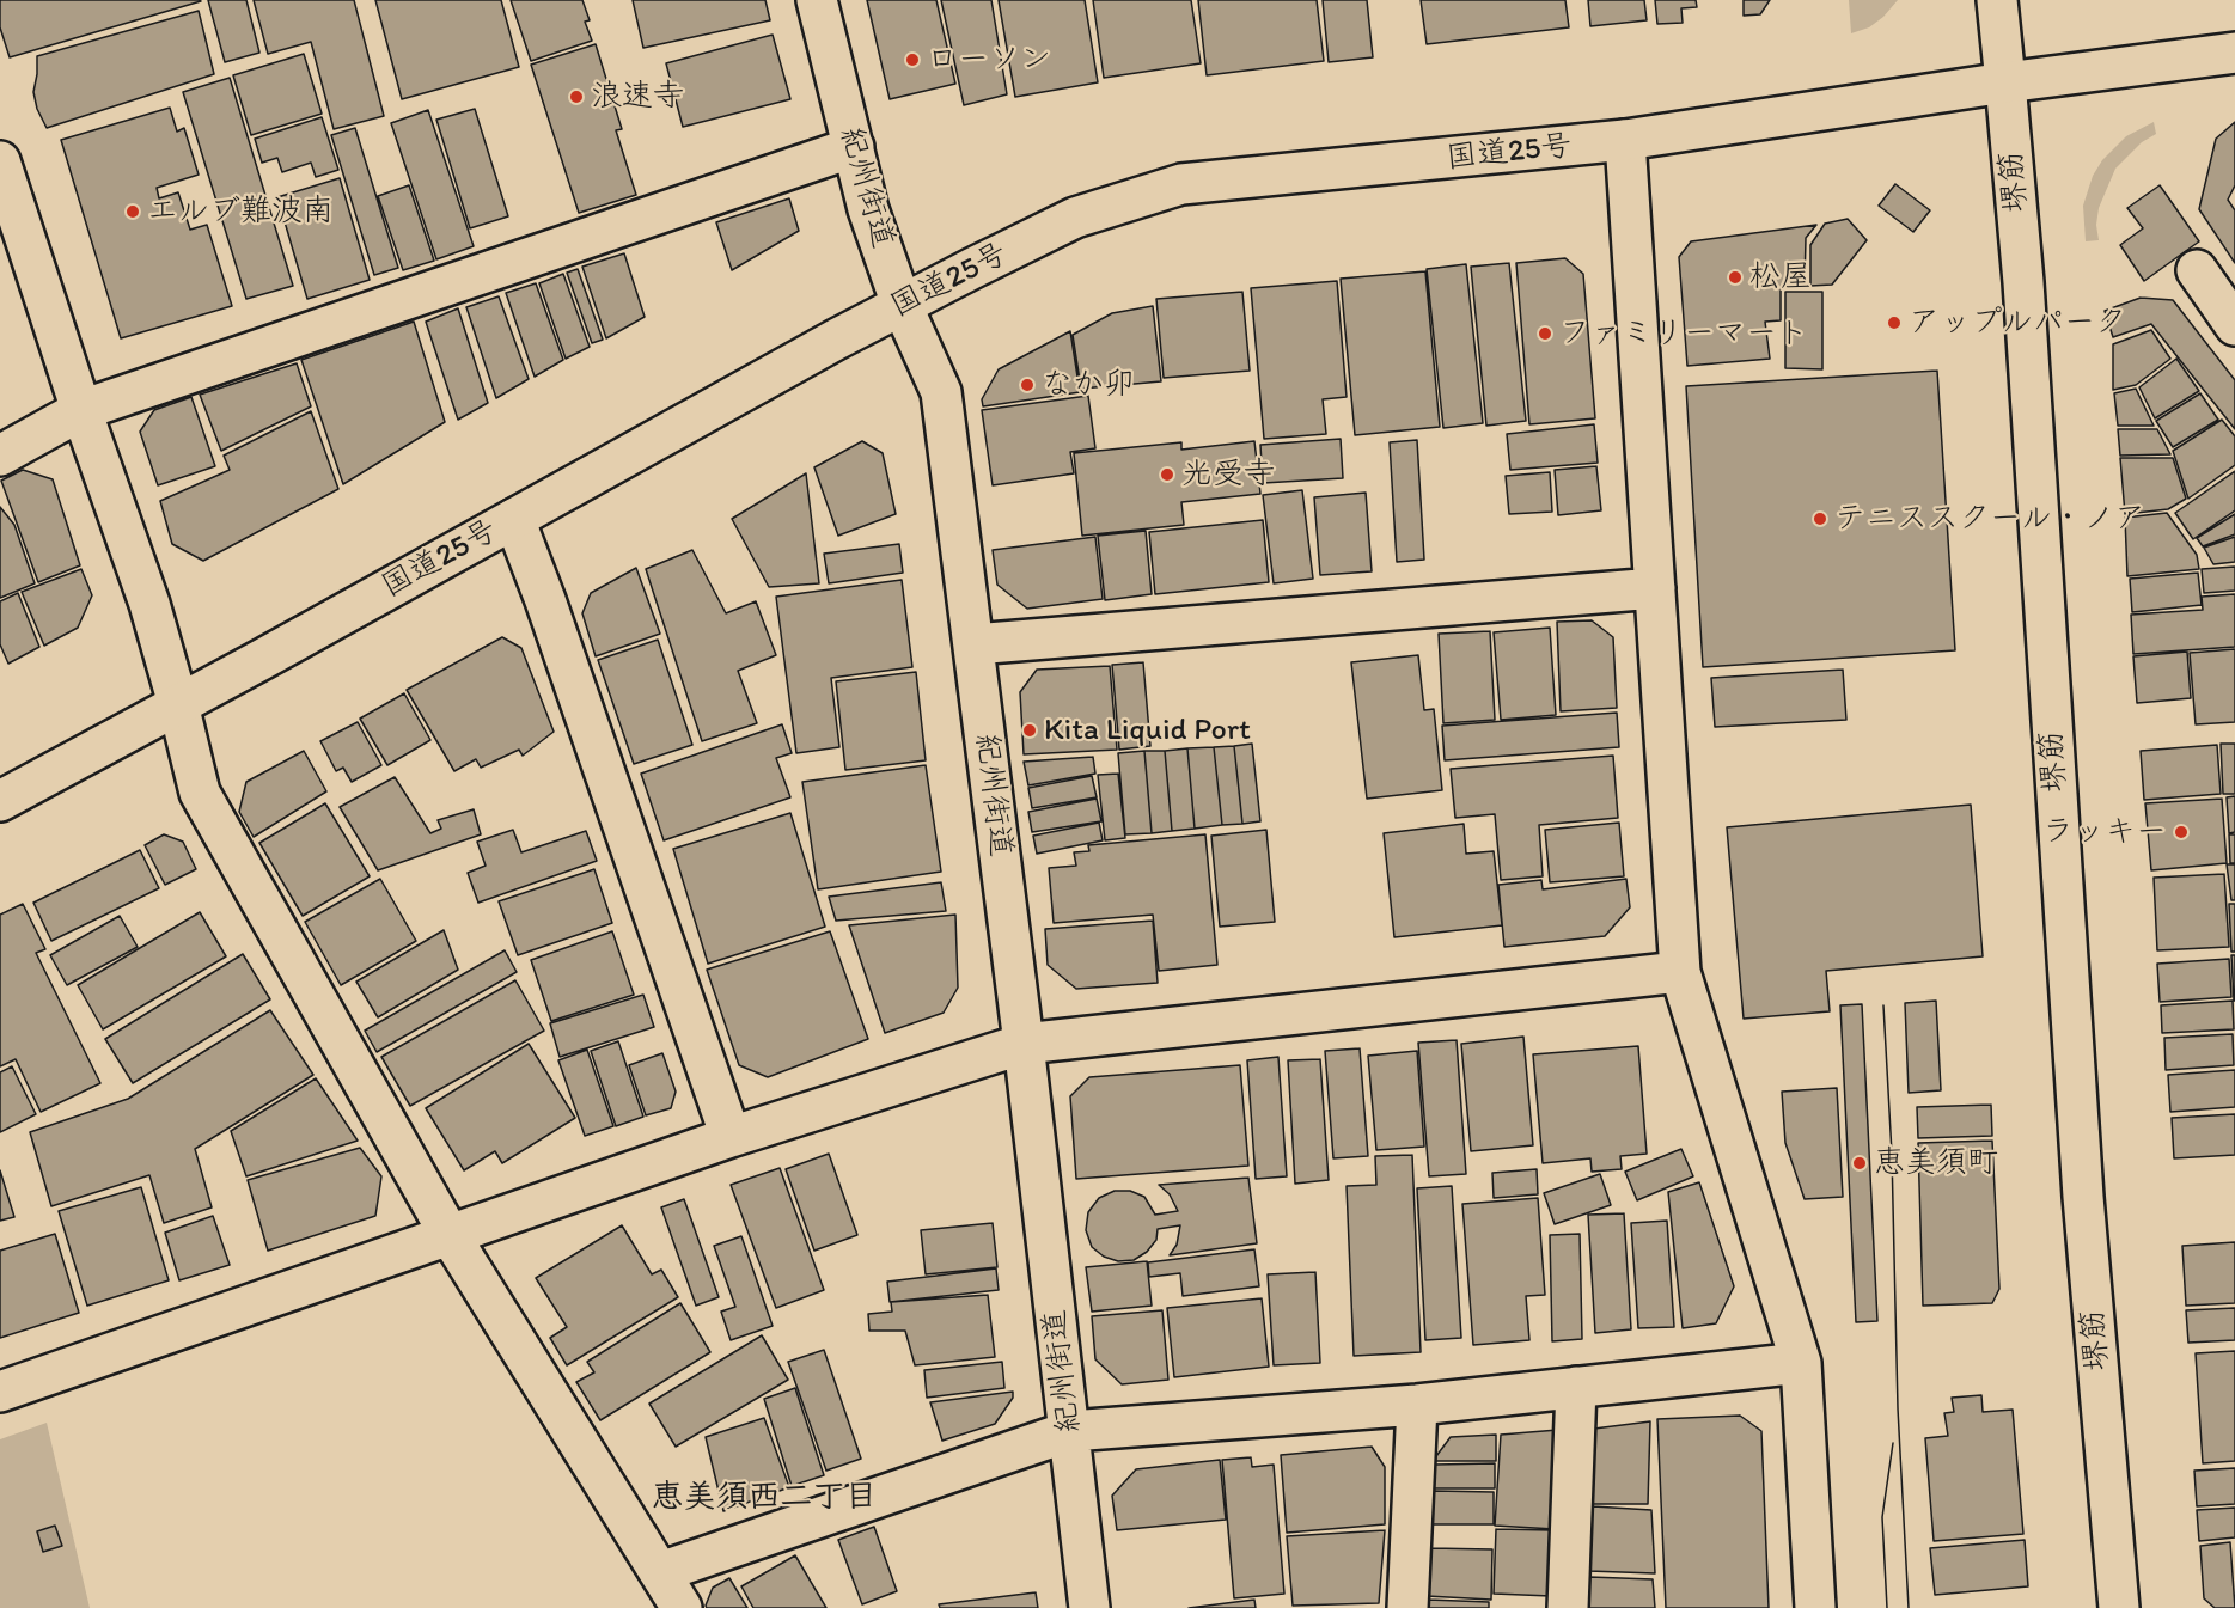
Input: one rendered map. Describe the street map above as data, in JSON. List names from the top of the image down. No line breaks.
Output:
{"streets":{"main road":["国道25号","堺筋","紀州街道"]},"crossings":[["国道25号","堺筋"],["国道25号","紀州街道"]],"districts":["恵美須西二丁目"],"places":["ローソン","浪速寺","エルブ難波南","松屋","アップルパーク","ファミリーマート","なか卯","光受寺","テニススクール・ノア","Kita Liquid Port","ラッキー","恵美須町"]}
